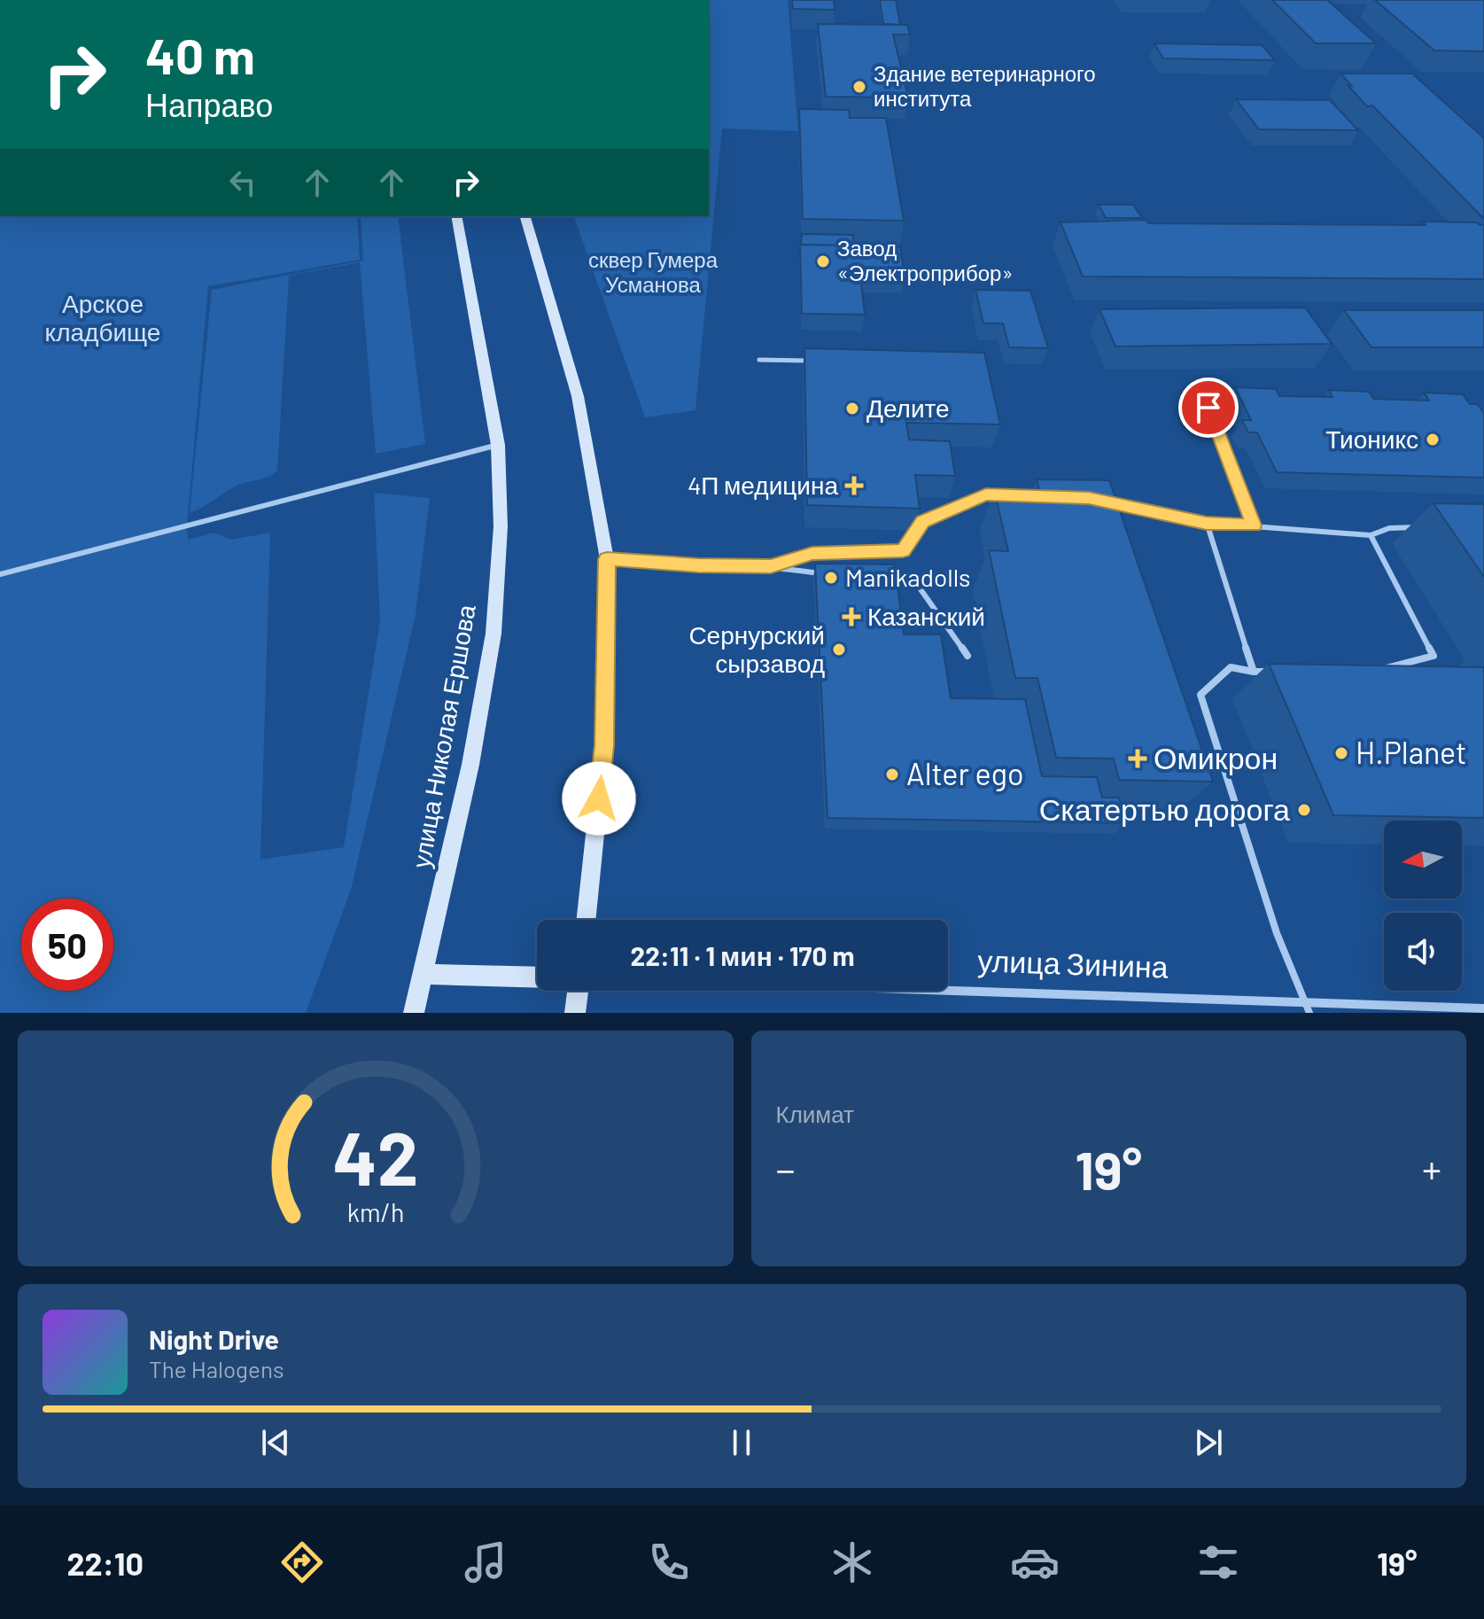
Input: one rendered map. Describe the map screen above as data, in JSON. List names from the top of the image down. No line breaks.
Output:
{"streets":{"main road":["улица Николая Ершова"],"street":["улица Зинина"]},"parks":["сквер Гумера Усманова","Арское кладбище"],"places":{"other":["Здание ветеринарного института","Завод «Электроприбор»","Делите","Тионикс","Manikadolls","Сернурский сырзавод","H.Planet","Alter ego","Скатертью дорога"],"health":["4П медицина","Казанский","Омикрон"]},"north":"left","page":{"turn":["40 m","Направо"],"limit":"50","trip":"22:11 · 1 мин · 170 m","tile":"Климат","heat":["−","19°","+"],"song":["Night Drive","The Halogens"],"tabs":["22:10","19°"],"gauge":["42","km/h"]}}
